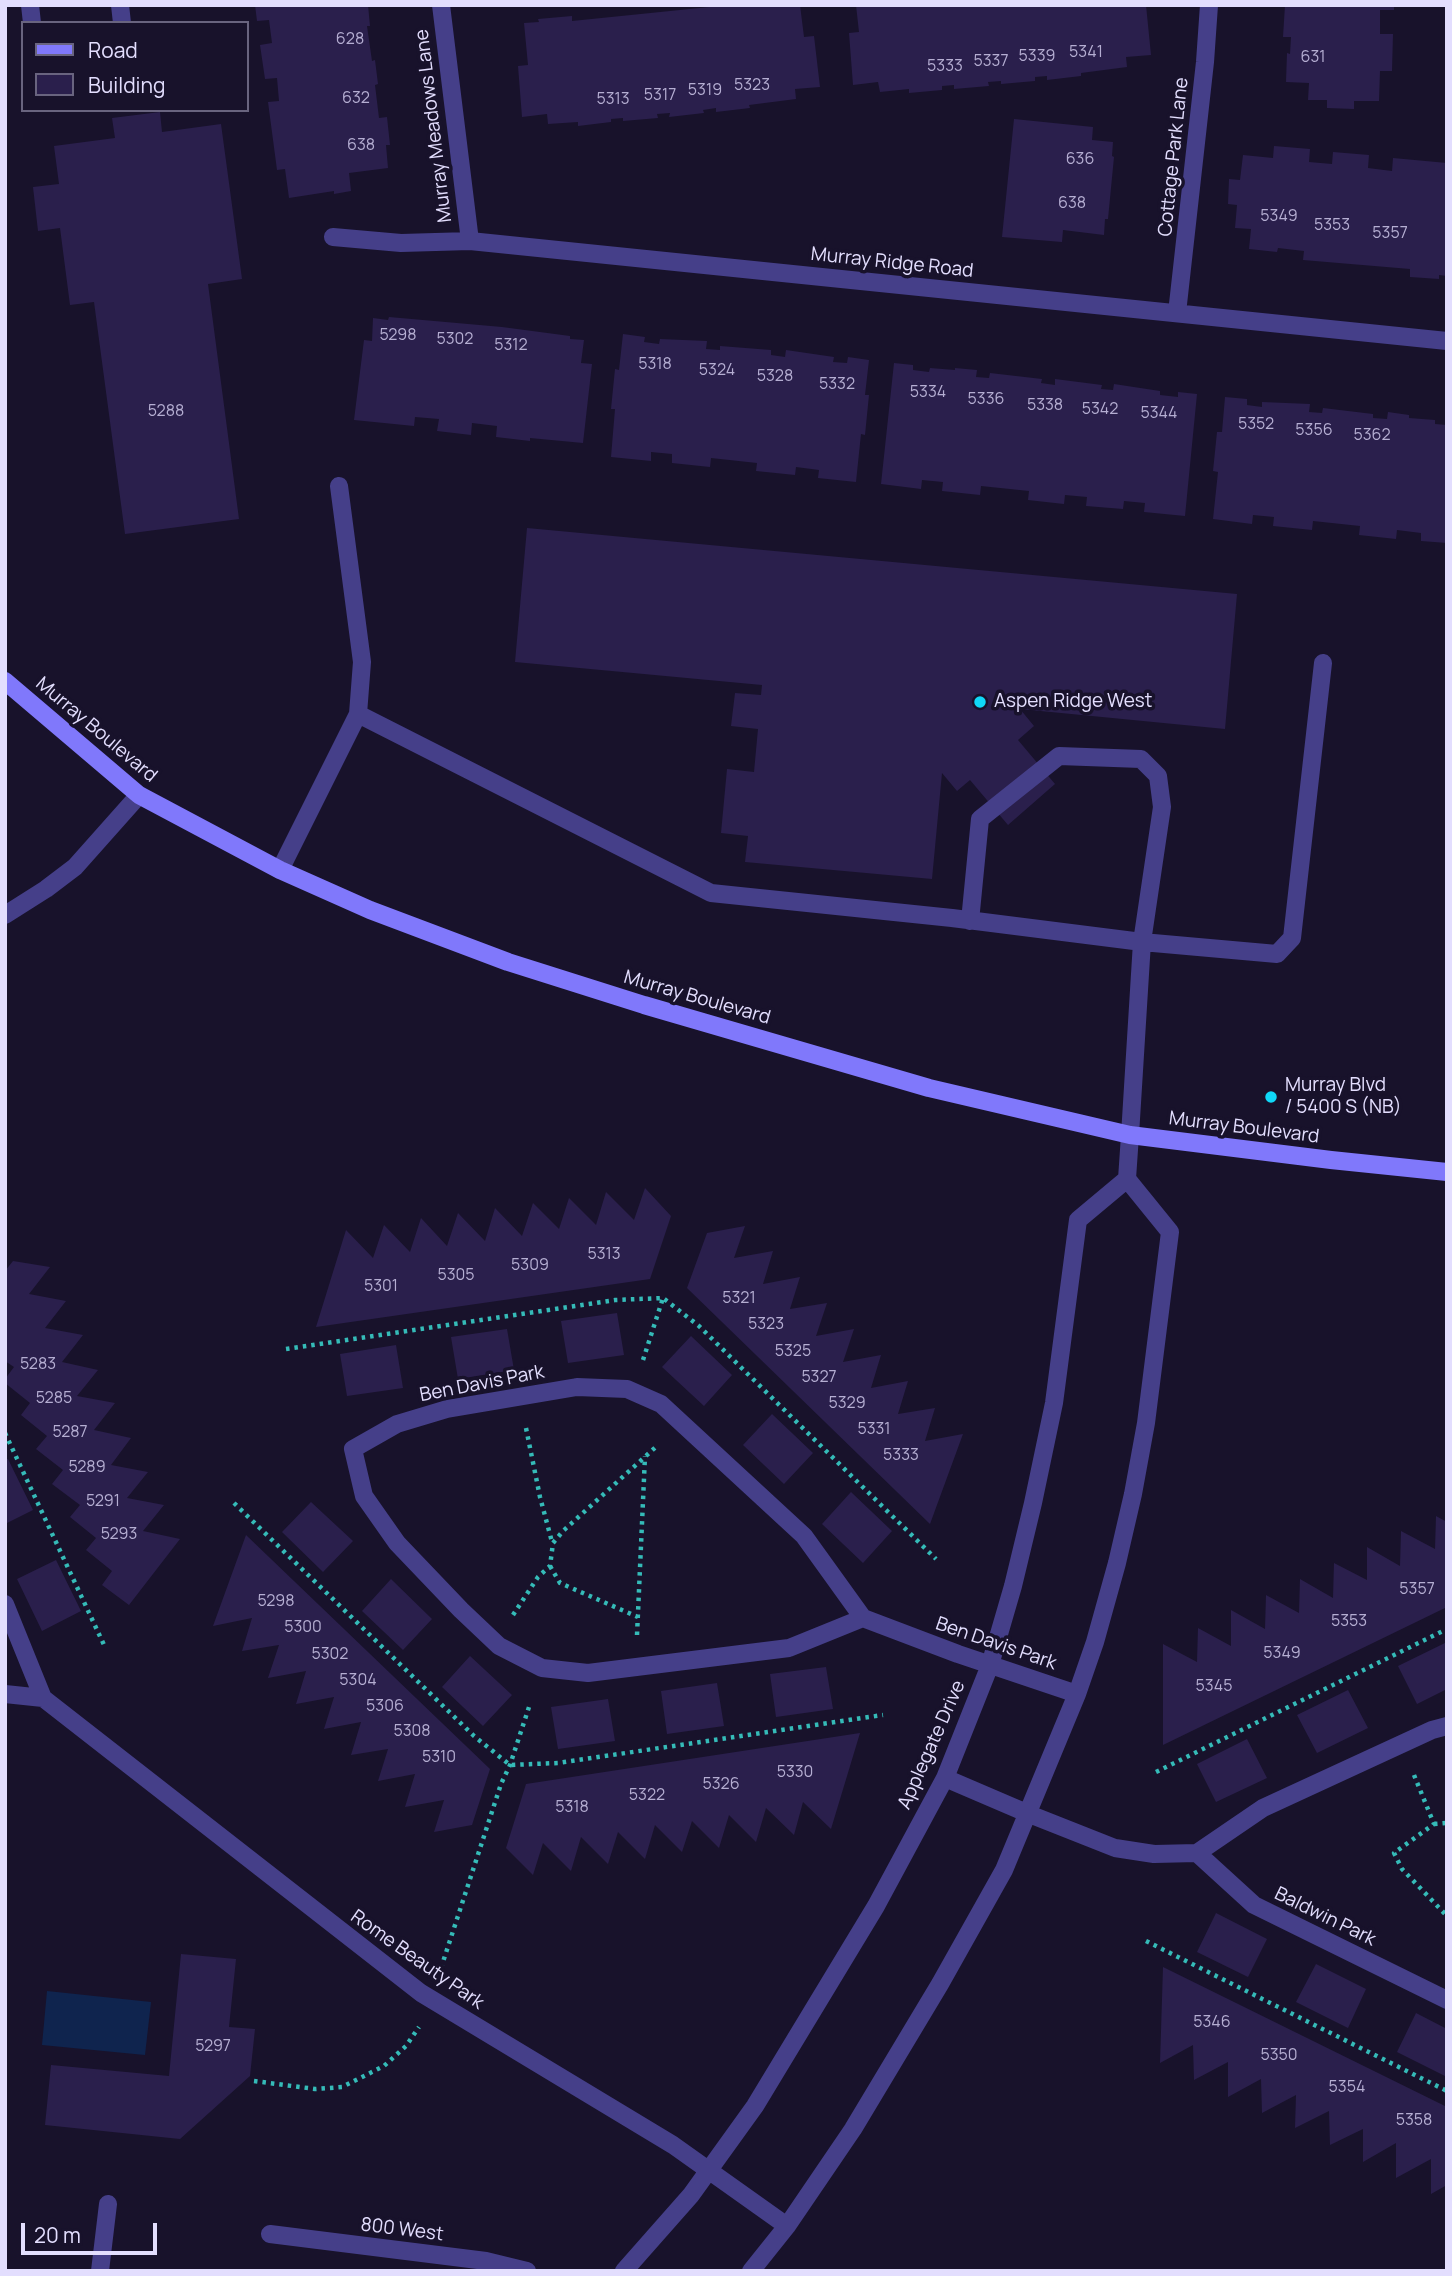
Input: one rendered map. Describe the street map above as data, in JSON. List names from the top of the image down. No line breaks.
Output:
{"streets":{"main road":["Murray Boulevard"],"street":["Murray Meadows Lane","Cottage Park Lane","Murray Ridge Road","Ben Davis Park","Applegate Drive","Baldwin Park","Rome Beauty Park","800 West"]},"crossings":[["Murray Meadows Lane","Murray Ridge Road"],["Cottage Park Lane","Murray Ridge Road"],["Ben Davis Park","Applegate Drive"],["Applegate Drive","Rome Beauty Park"]],"places":["Aspen Ridge West","Murray Blvd / 5400 S (NB)"],"house_numbers":["628","5341","5339","631","5337","5333","5323","5319","5317","632","5313","638","636","638","5349","5353","5357","5298","5302","5312","5318","5324","5328","5332","5334","5336","5338","5342","5288","5344","5352","5356","5362","5313","5309","5305","5301","5321","5323","5325","5283","5327","5285","5329","5331","5287","5333","5289","5291","5293","5357","5298","5353","5300","5349","5302","5304","5345","5306","5308","5310","5330","5326","5322","5318","5346","5297","5350","5354","5358"],"legend":["Road","Building"],"scale_bar":"20 m"}
